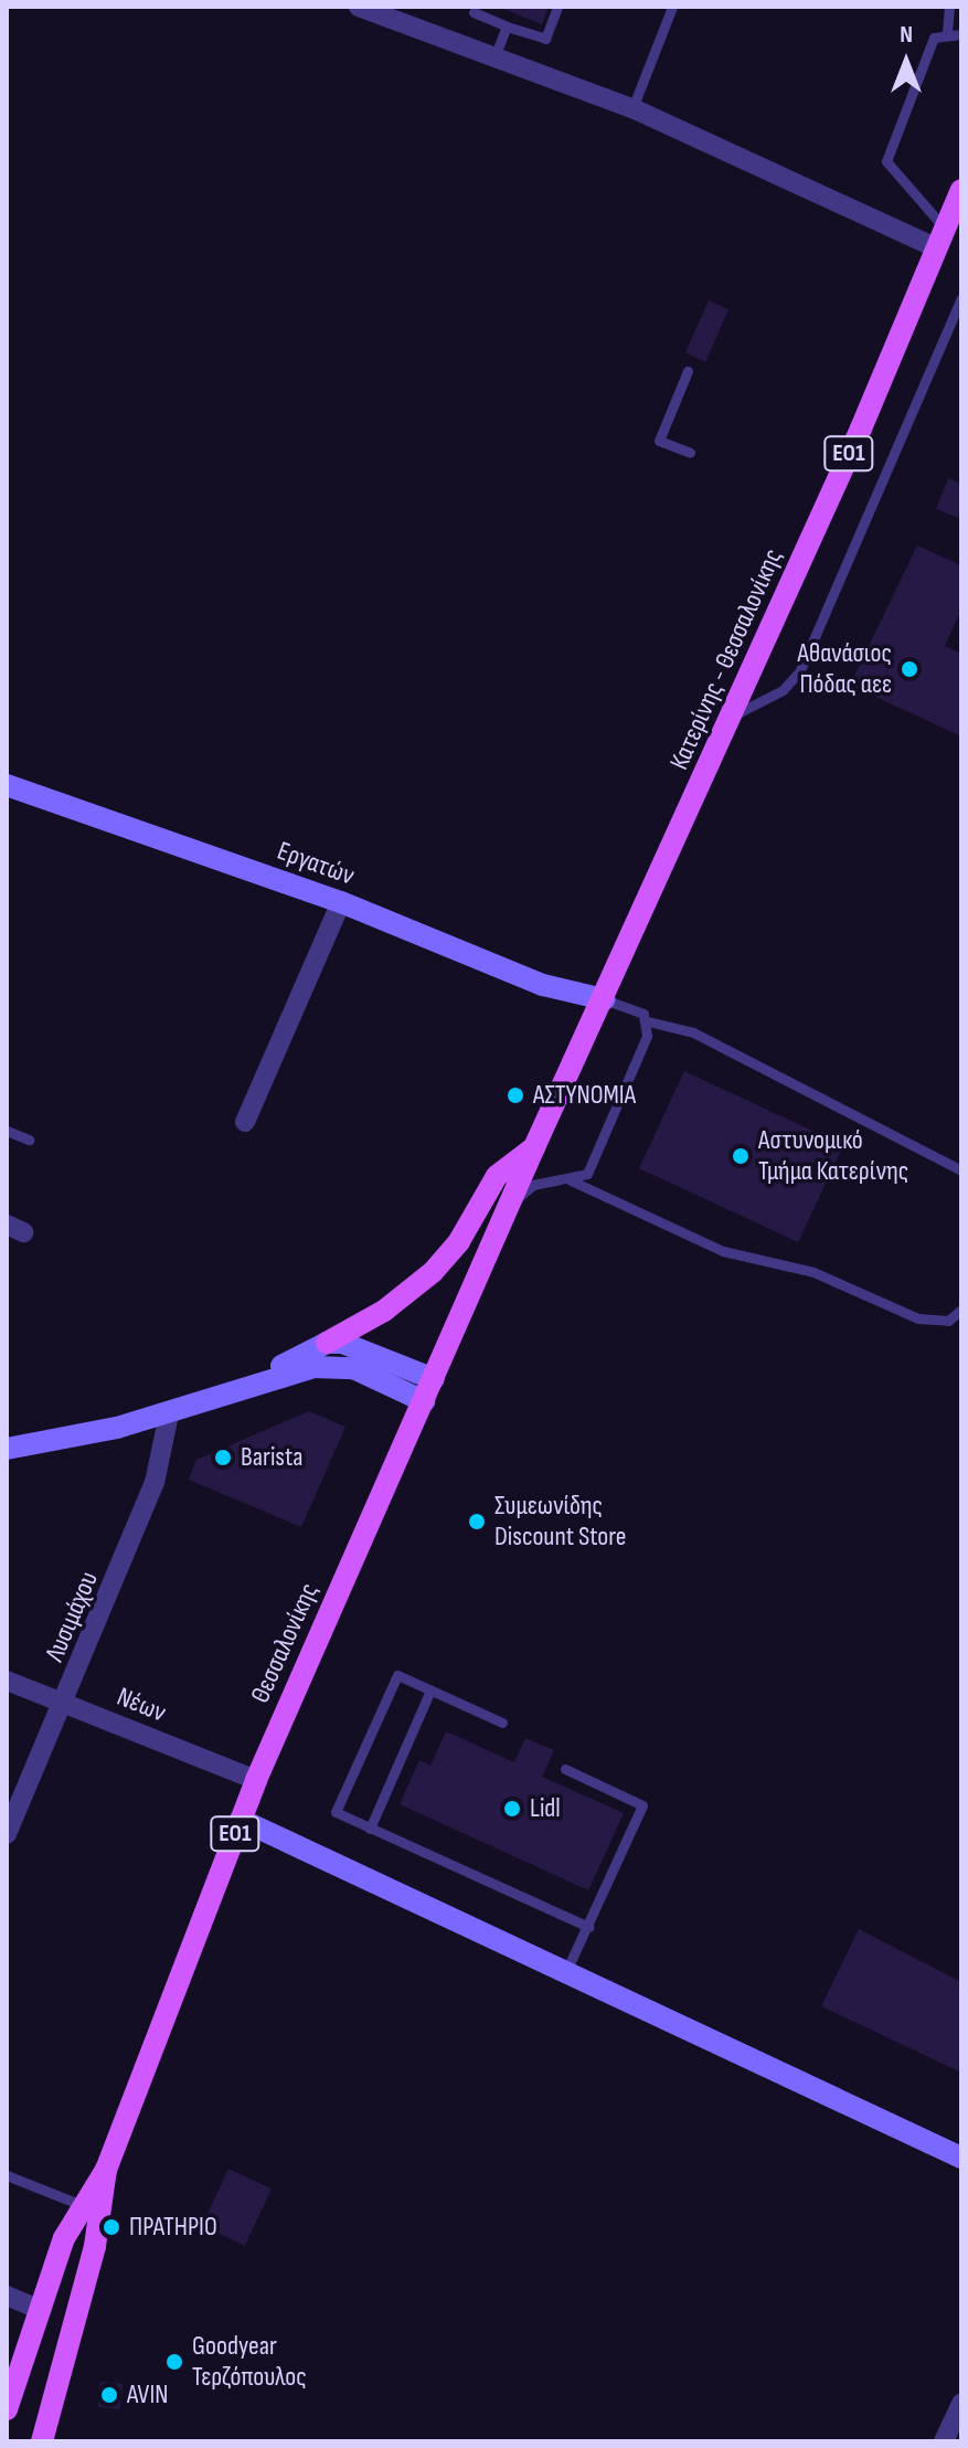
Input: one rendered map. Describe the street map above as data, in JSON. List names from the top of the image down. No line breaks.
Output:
{"streets":{"main road":["ΕΟ1","Κατερίνης - Θεσσαλονίκης","Θεσσαλονίκης"],"street":["Εργατών","Λυσιμάχου","Νέων"]},"crossings":[["Κατερίνης - Θεσσαλονίκης","Εργατών"],["Κατερίνης - Θεσσαλονίκης","Θεσσαλονίκης"],["Λυσιμάχου","Νέων"],["Θεσσαλονίκης","Νέων"]],"places":["Αθανάσιος Πόδας αεε","ΑΣΤΥΝΟΜΙΑ","Αστυνομικό Τμήμα Κατερίνης","Barista","Συμεωνίδης Discount Store","Lidl","ΠΡΑΤΗΡΙΟ","Goodyear Τερζόπουλος","AVIN"],"north":"top"}
